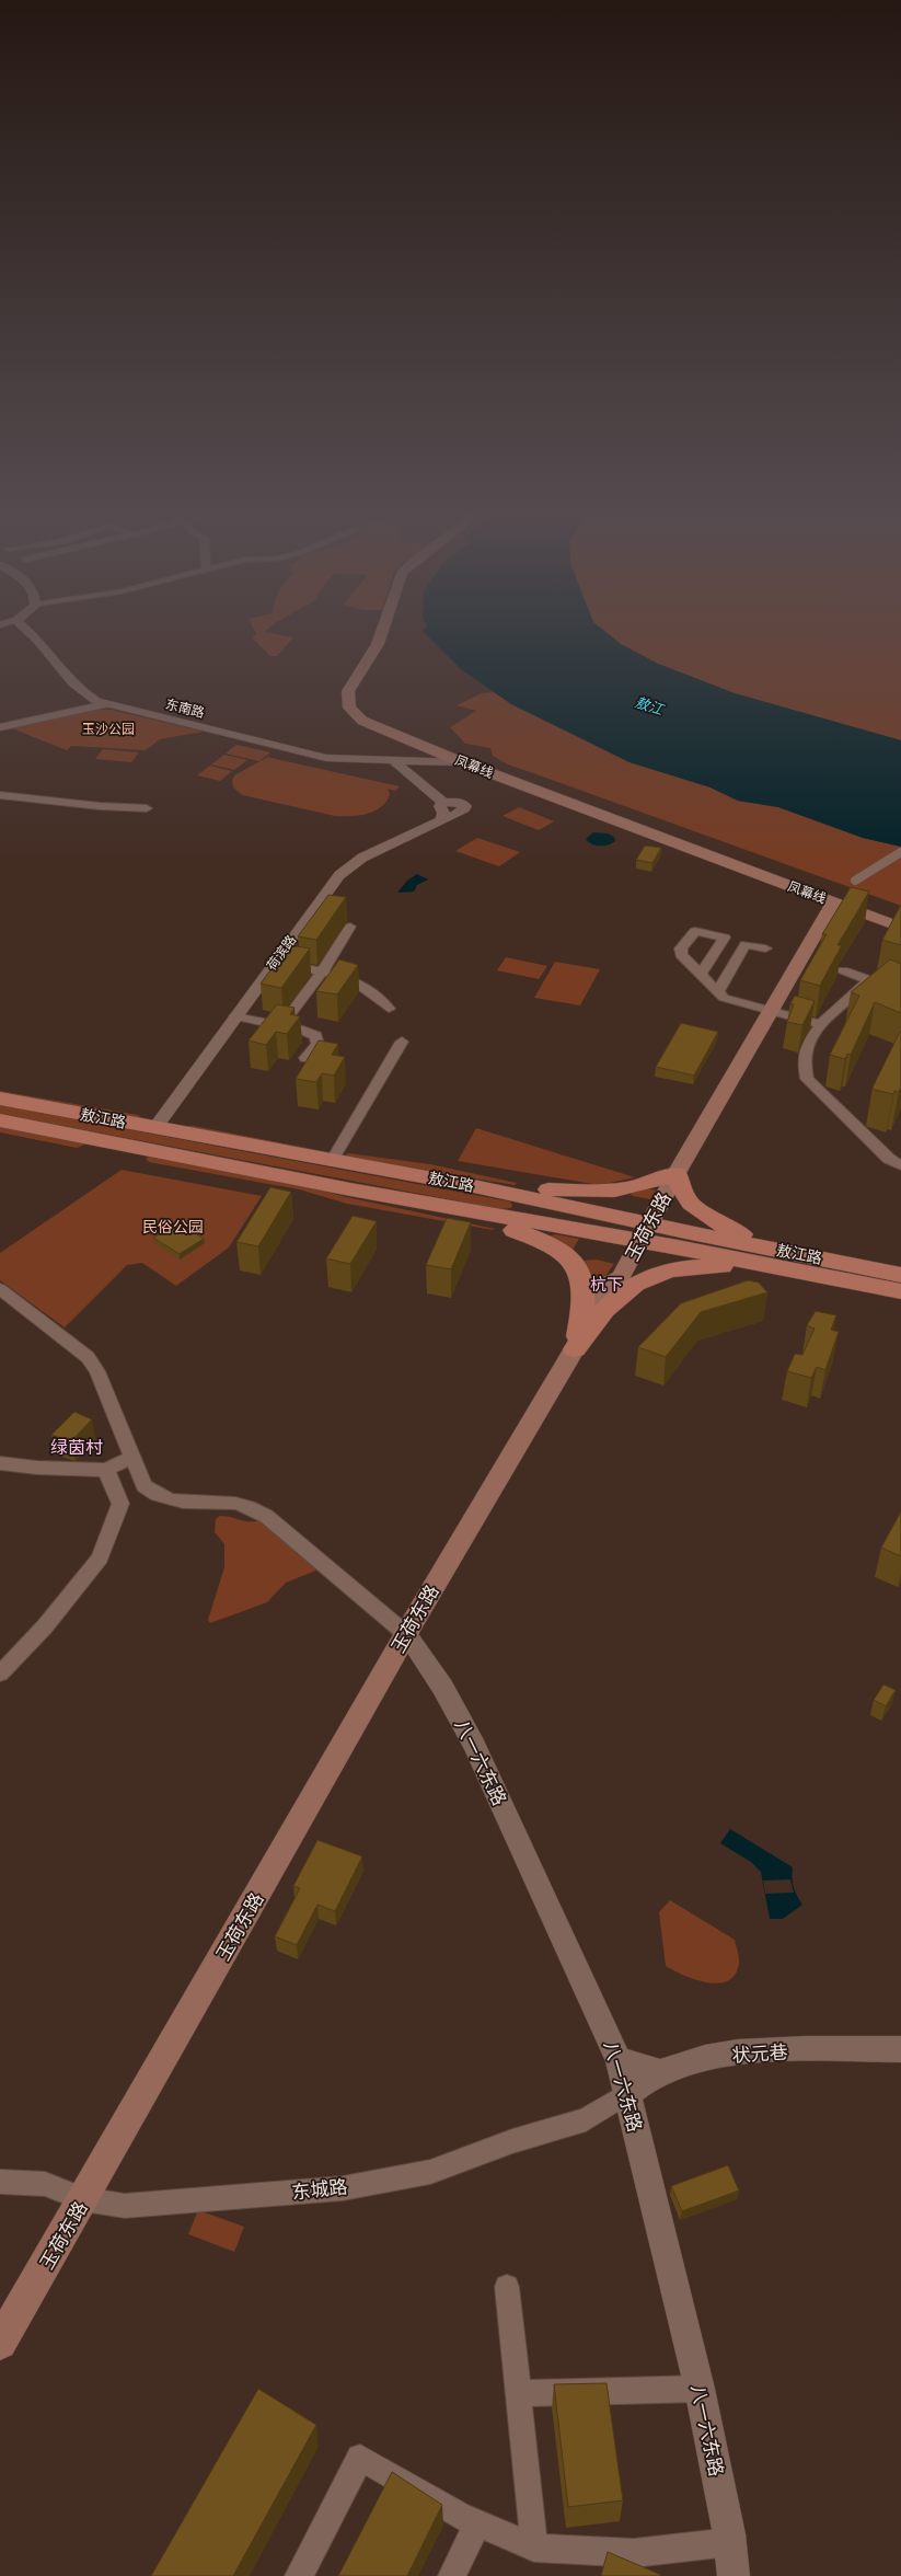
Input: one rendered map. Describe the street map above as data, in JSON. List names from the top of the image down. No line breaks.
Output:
{"streets":{"main road":["凤幕线","敖江路","玉荷东路"],"street":["东南路","荷滨路","八一六东路","状元巷","东城路"]},"crossings":[["东南路","凤幕线"],["凤幕线","玉荷东路"],["荷滨路","敖江路"],["敖江路","玉荷东路"],["玉荷东路","八一六东路"],["玉荷东路","东城路"],["八一六东路","状元巷"],["八一六东路","东城路"],["状元巷","东城路"]],"districts":["杭下","绿茵村"],"water":["敖江"],"parks":["玉沙公园","民俗公园"]}
